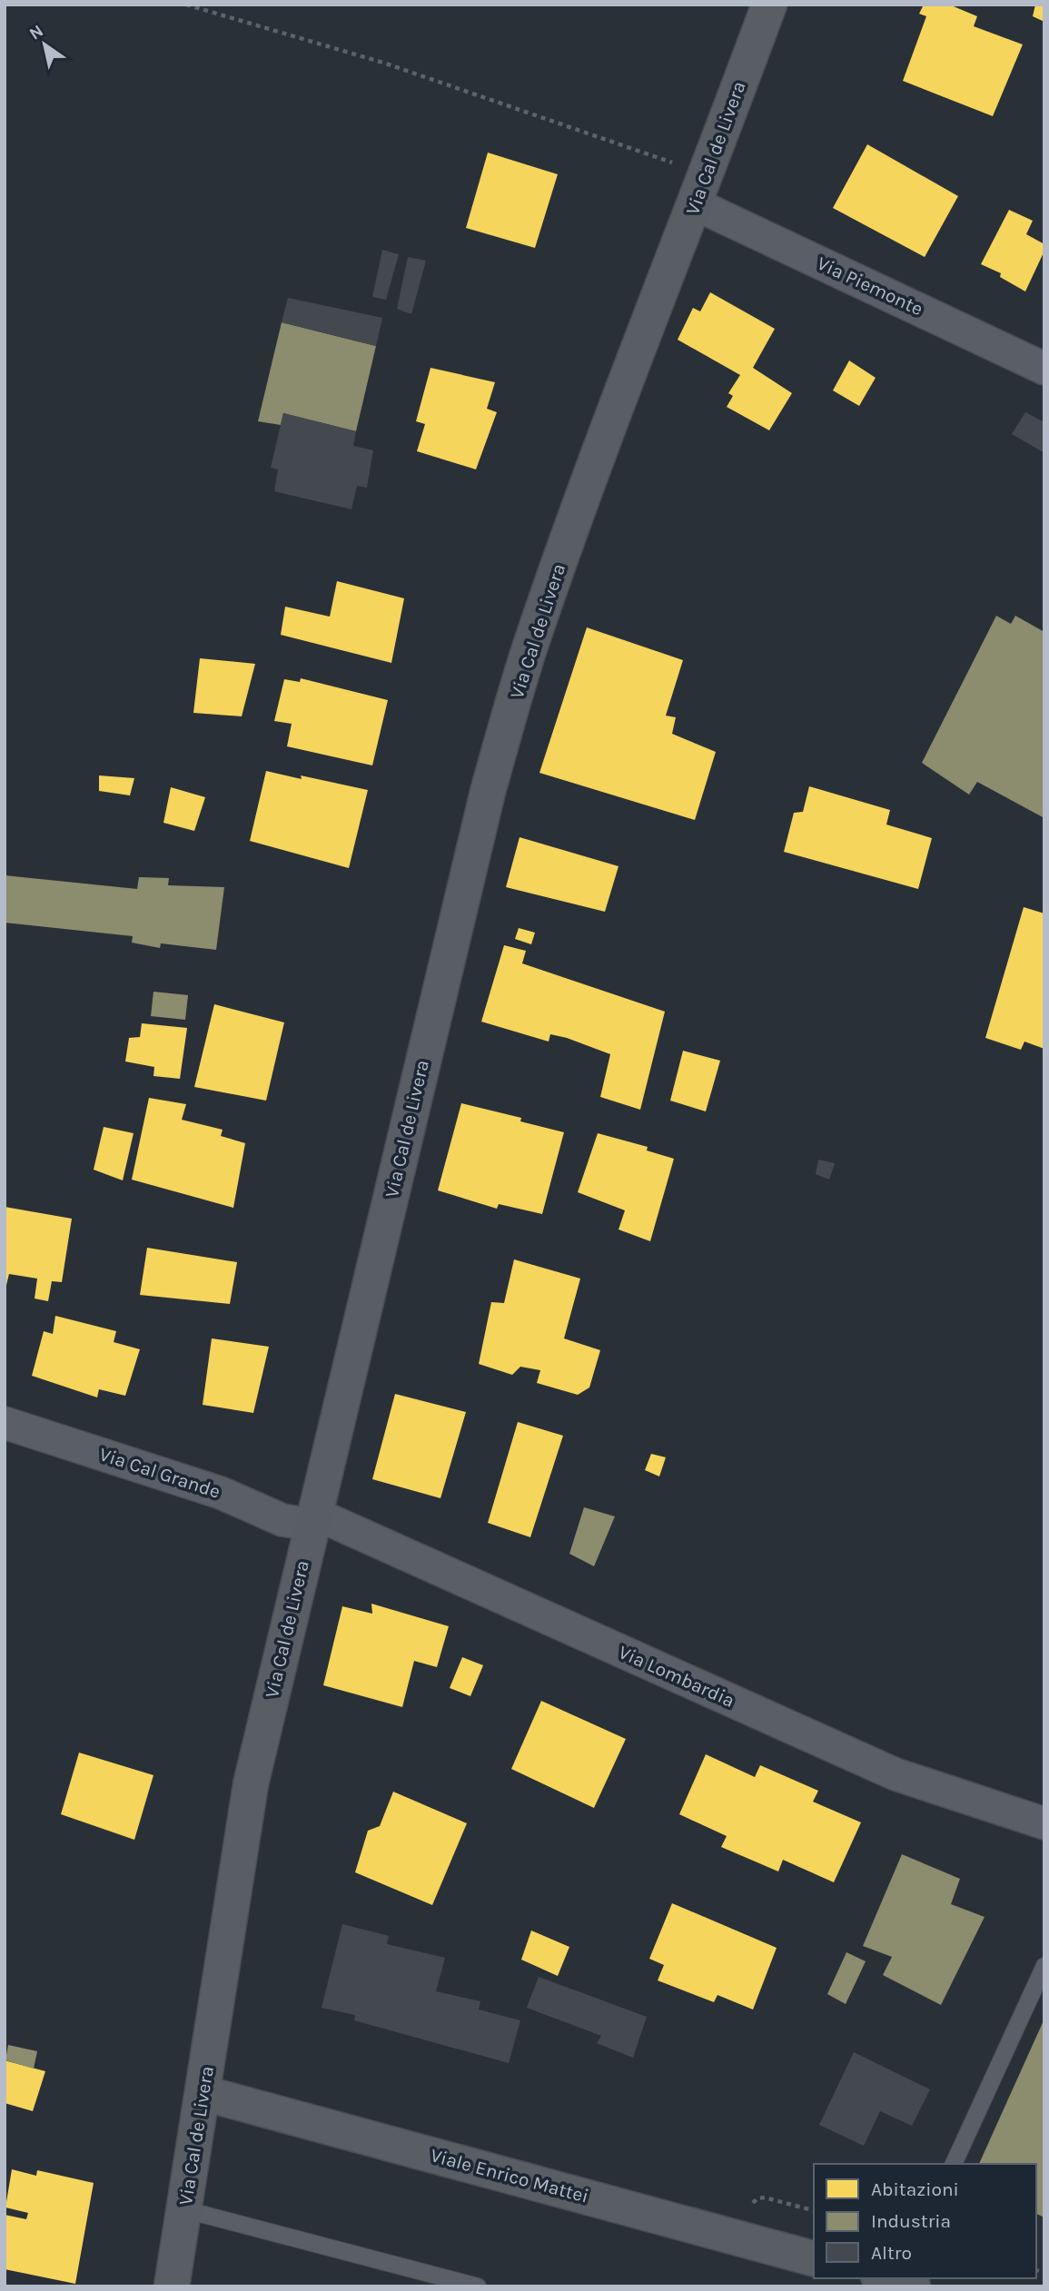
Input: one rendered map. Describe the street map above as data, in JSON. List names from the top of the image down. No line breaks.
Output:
{"streets":{"street":["Via Cal de Livera","Via Piemonte","Via Cal Grande","Via Lombardia","Viale Enrico Mattei"]},"crossings":[["Via Cal de Livera","Via Piemonte"],["Via Cal de Livera","Via Cal Grande"],["Via Cal de Livera","Via Lombardia"],["Via Cal de Livera","Viale Enrico Mattei"],["Via Cal Grande","Via Lombardia"]],"legend":["Abitazioni","Industria","Altro"],"north":"top left"}
